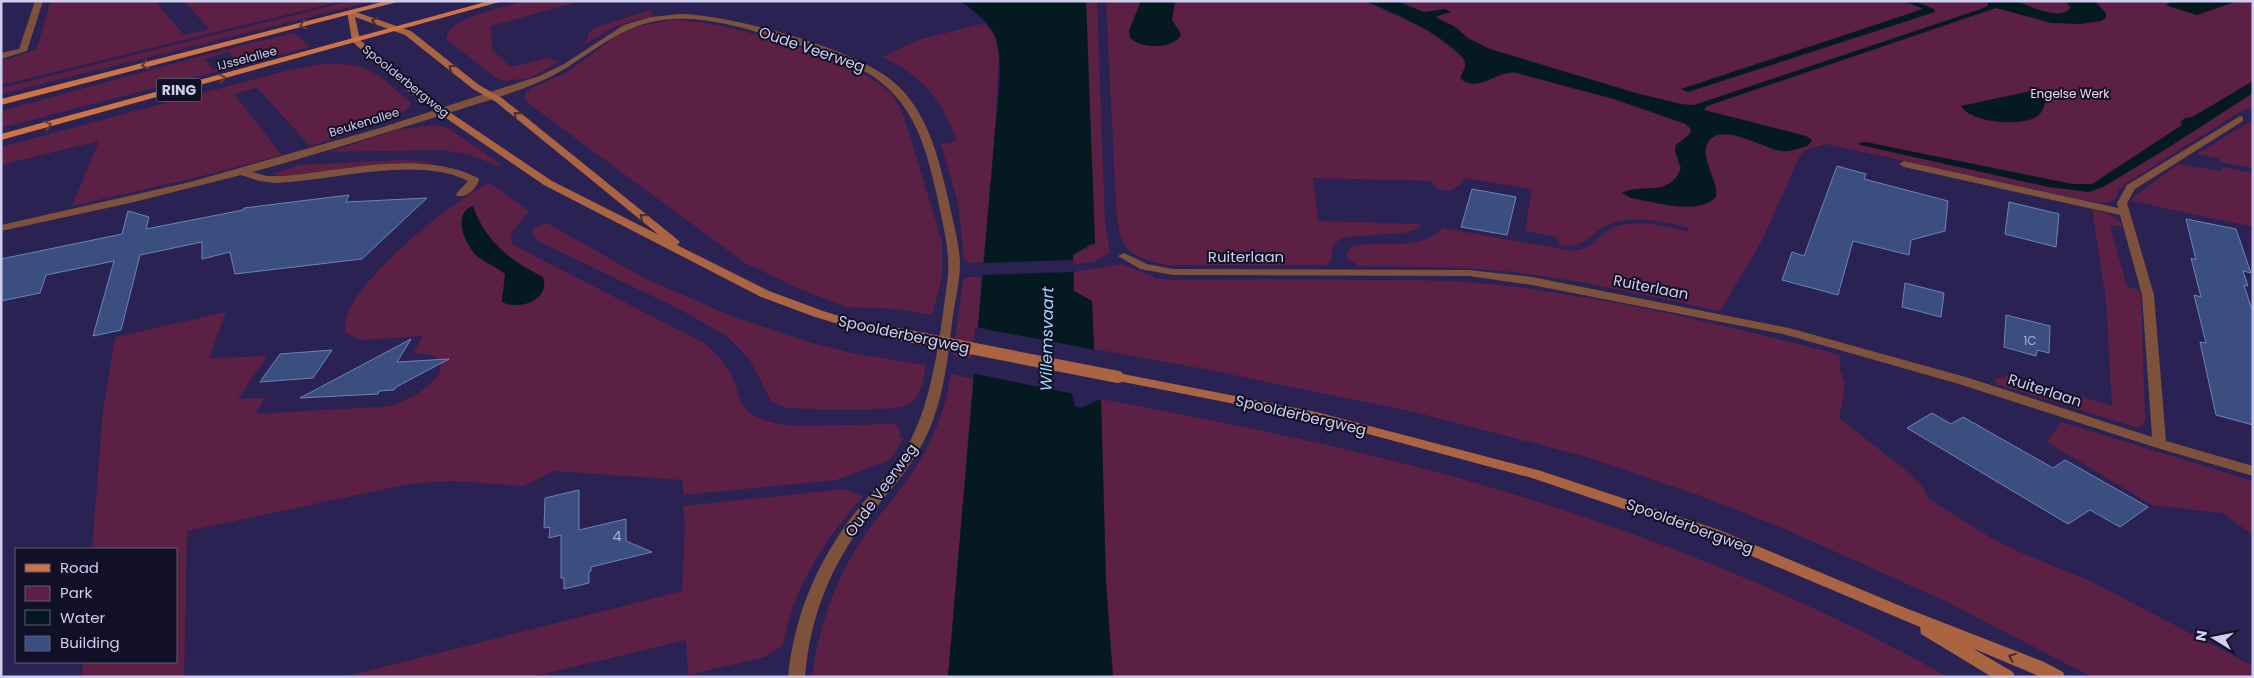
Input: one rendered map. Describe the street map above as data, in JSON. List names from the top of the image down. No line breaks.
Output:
{"streets":{"main road":["IJsselallee","Spoolderbergweg","RING"],"street":["Oude Veerweg","Beukenallee","Ruiterlaan"]},"crossings":[["Oude Veerweg","Spoolderbergweg"],["Oude Veerweg","Beukenallee"],["IJsselallee","Spoolderbergweg"],["Spoolderbergweg","Beukenallee"]],"water":["Willemsvaart"],"parks":["Engelse Werk"],"house_numbers":["1C","4"],"legend":["Road","Park","Water","Building"],"north":"left"}
